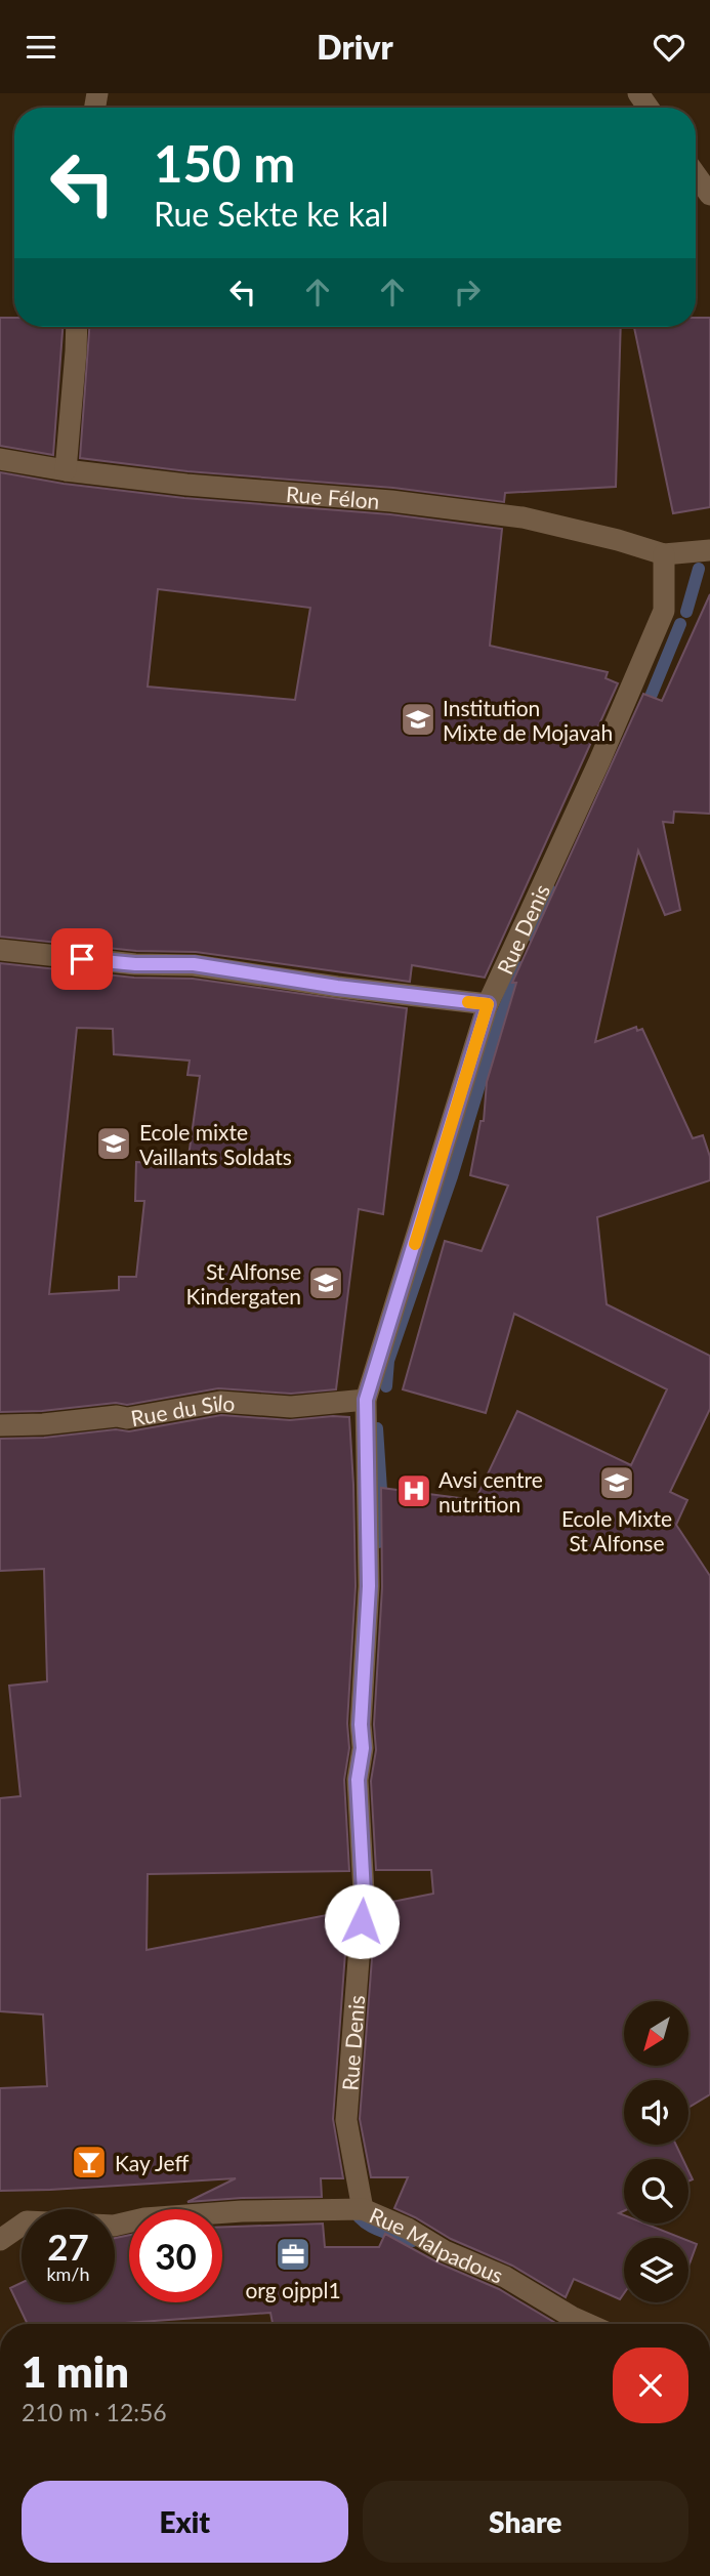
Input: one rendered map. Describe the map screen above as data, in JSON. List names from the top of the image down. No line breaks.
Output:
{"streets":{"street":["Rue Félon","Rue Denis","Rue du Silo","Rue Malpadous"]},"crossings":[["Rue Félon","Rue Denis"],["Rue Denis","Rue du Silo"],["Rue Denis","Rue Malpadous"]],"places":{"school or university":["Institution Mixte de Mojavah","Ecole mixte Vaillants Soldats","St Alfonse Kindergaten","Ecole Mixte St Alfonse"],"hospital":["Avsi centre nutrition"],"bar":["Kay Jeff"],"office":["org ojppl1"]},"north":"bottom left","page":{"header":"Drivr","turn":["150 m","Rue Sekte ke kal"],"speed":"27 km/h","limit":"30","heading":["1 min","210 m · 12:56"],"buttons":["Exit","Share"]}}
